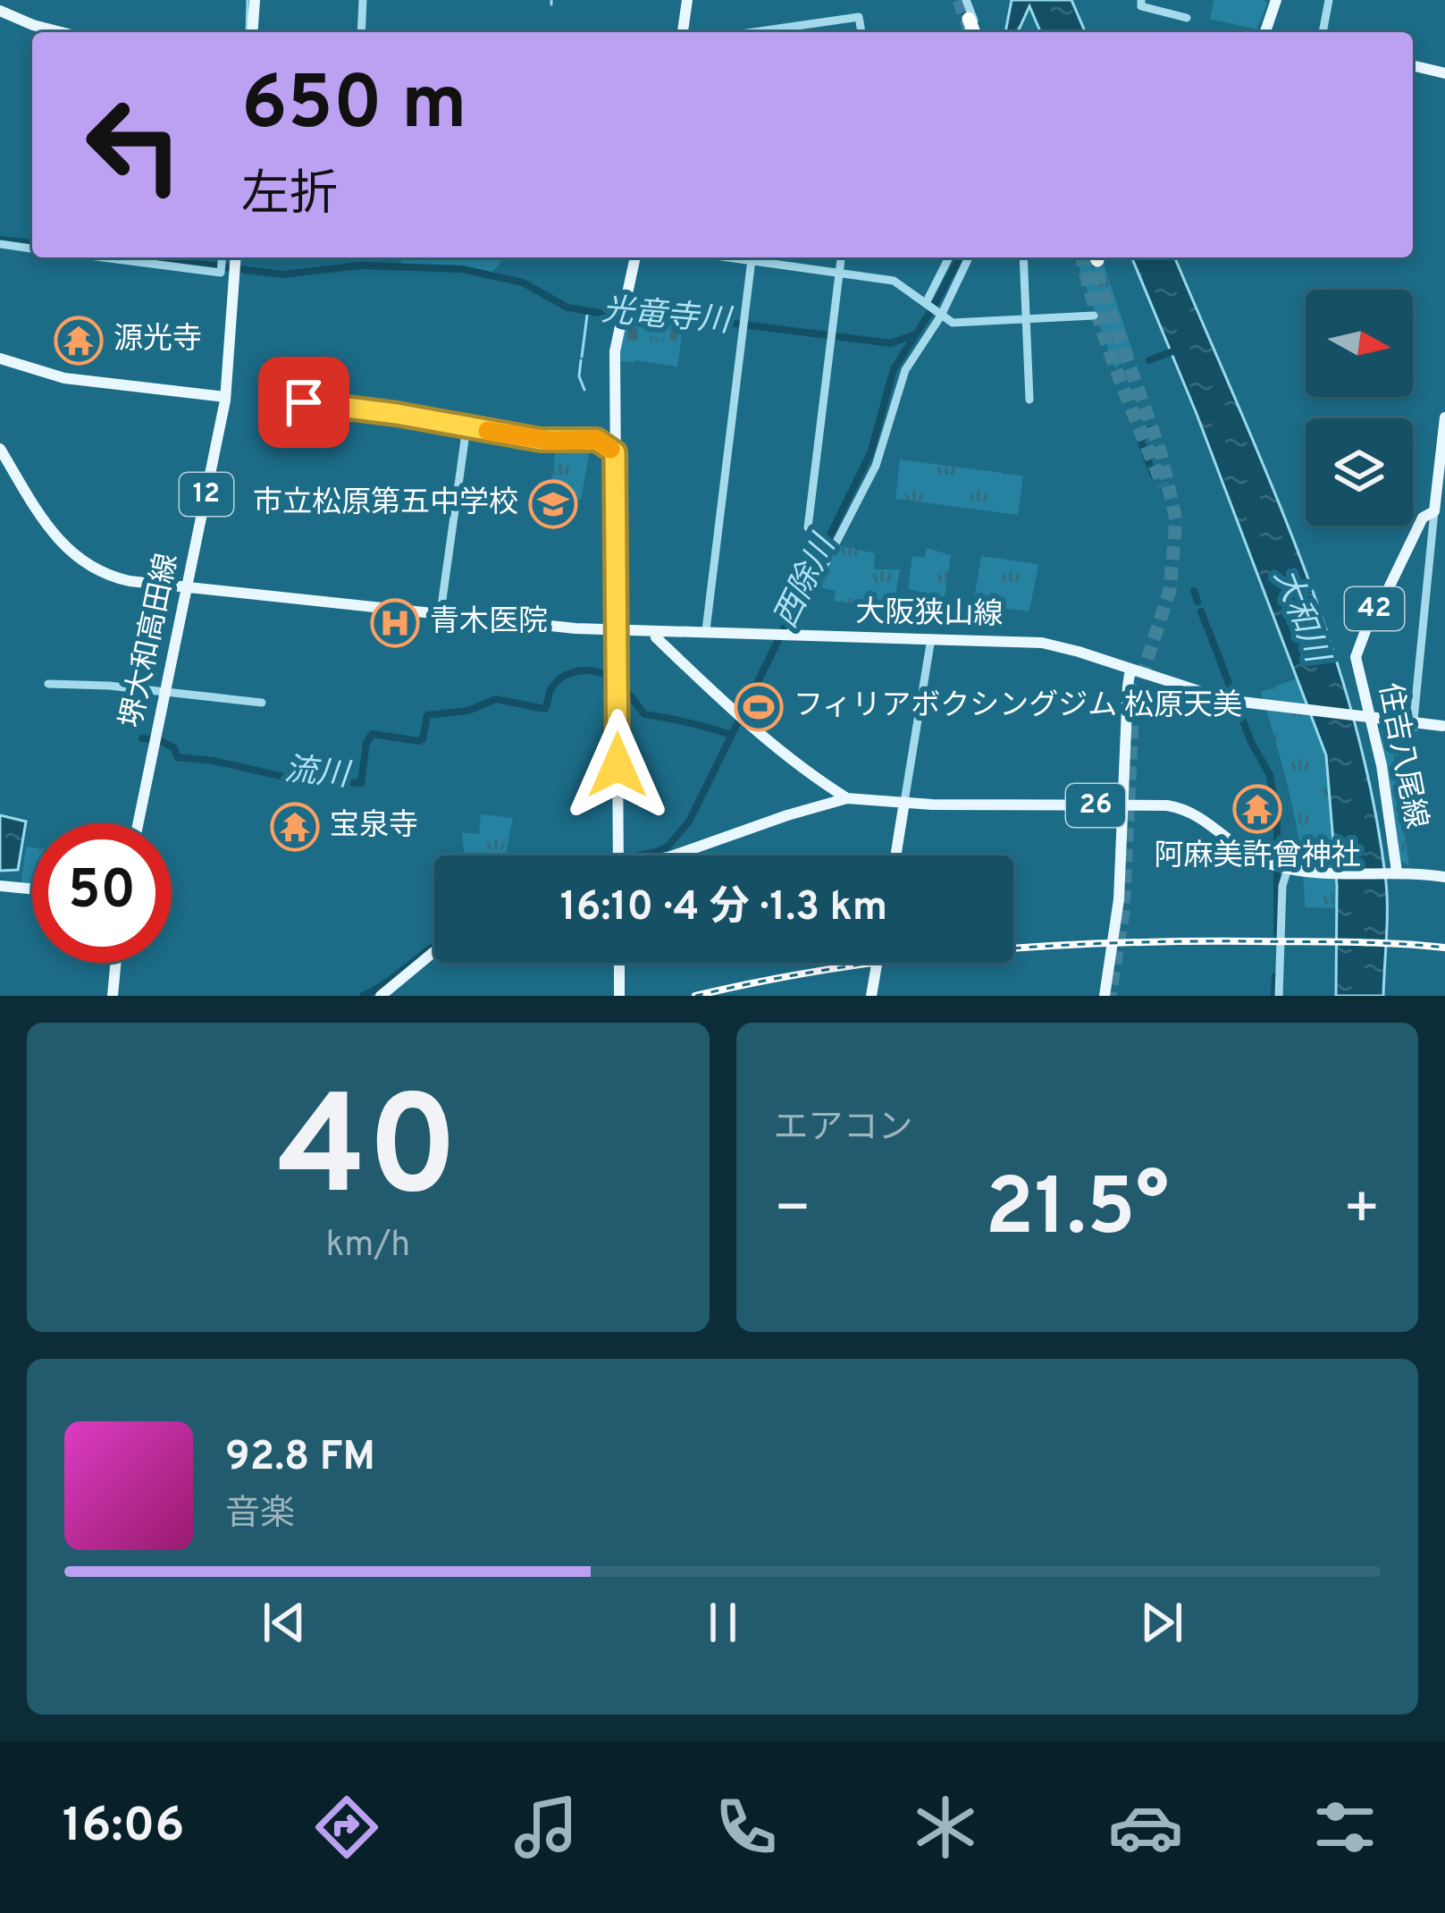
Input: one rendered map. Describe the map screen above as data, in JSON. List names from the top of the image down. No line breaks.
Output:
{"streets":{"main road":["12","42","大阪狭山線","堺大和高田線","住吉八尾線","26"]},"crossings":[["大阪狭山線","堺大和高田線"],["大阪狭山線","住吉八尾線"],["大阪狭山線","26"],["住吉八尾線","26"]],"water":["光竜寺川","西除川","大和川","流川"],"places":{"temple":["源光寺","阿麻美許曾神社","宝泉寺"],"school or university":["市立松原第五中学校"],"hospital":["青木医院"],"sports":["フィリアボクシングジム 松原天美"]},"north":"right","page":{"turn":["650 m","左折"],"limit":"50","trip":"16:10 · 4 分 · 1.3 km","tile":[["40","km/h"],"エアコン"],"heat":["−","21.5°","+"],"song":["92.8 FM","音楽"],"tabs":"16:06"}}
